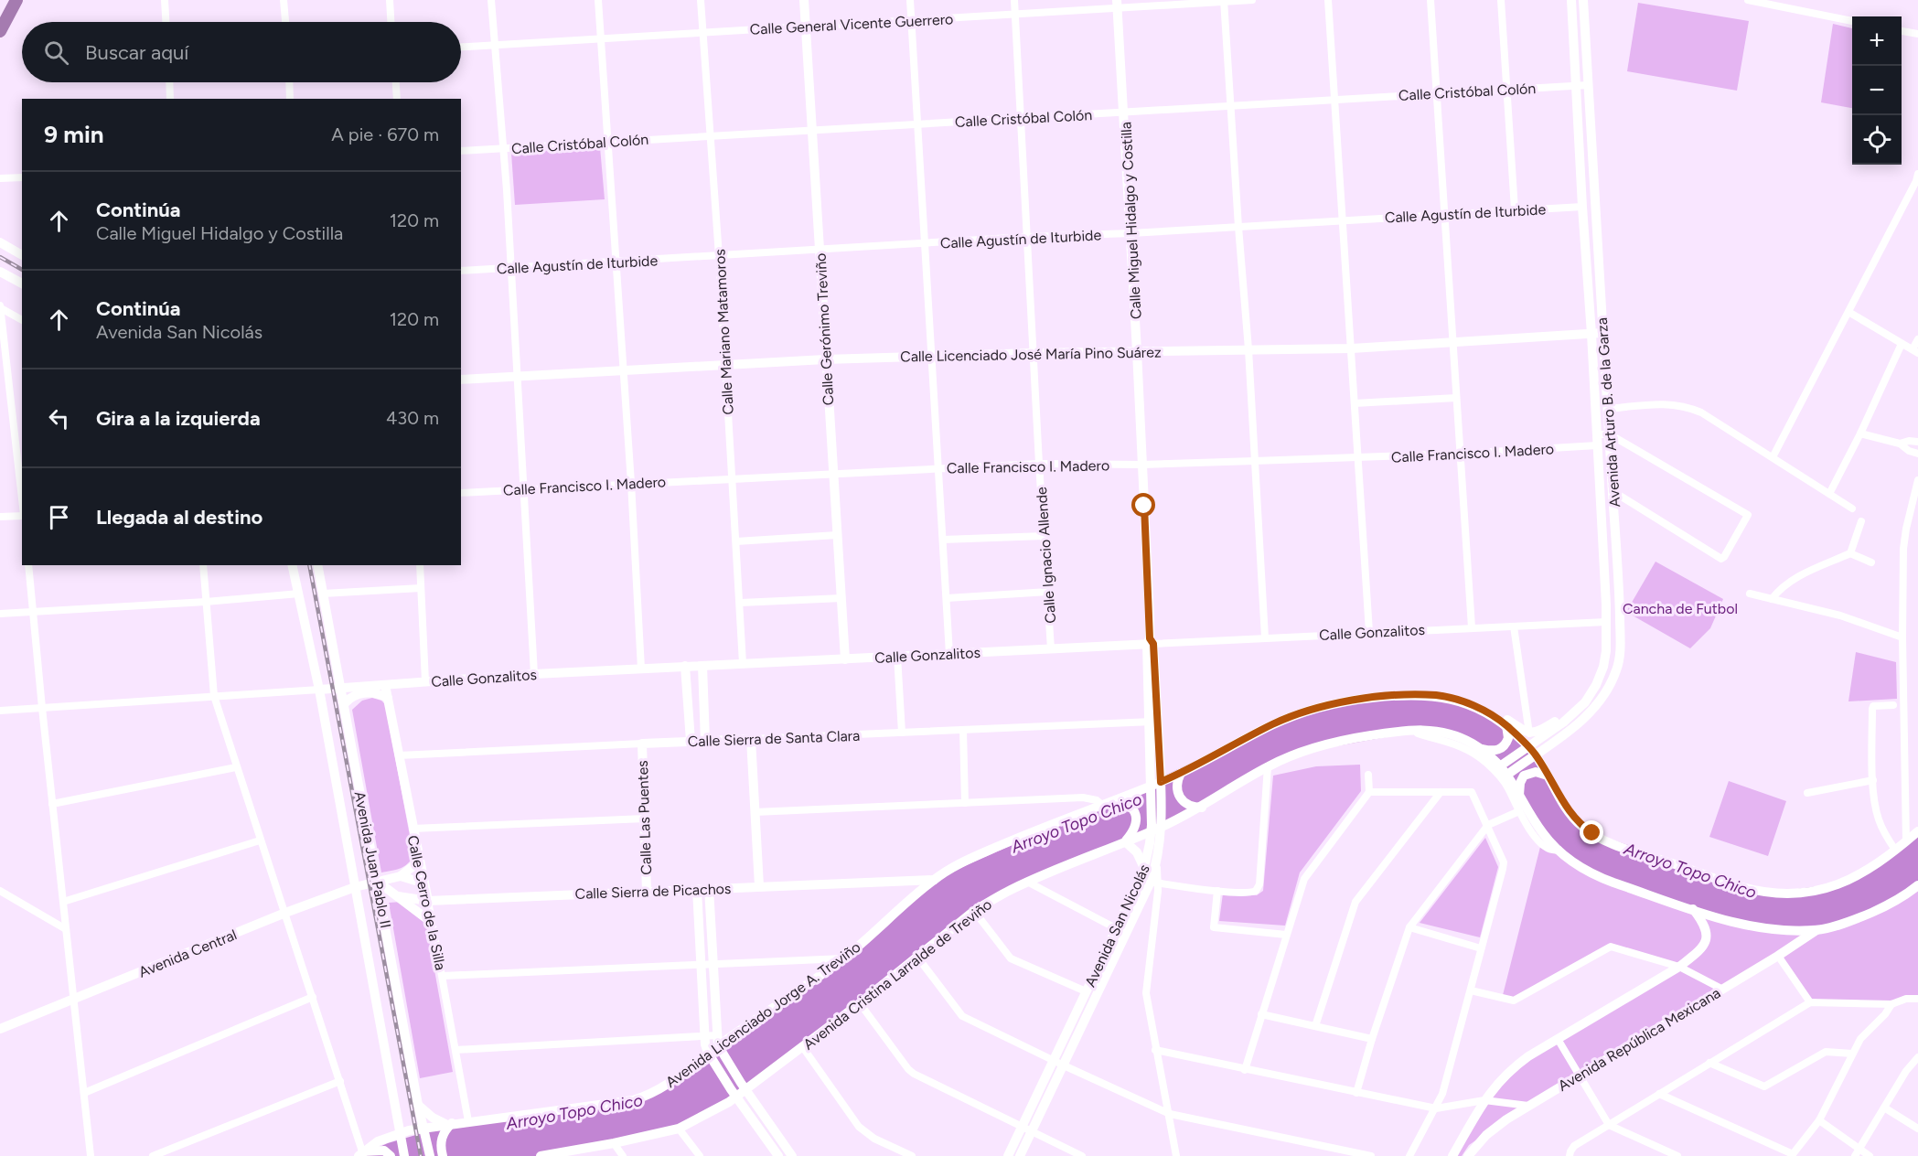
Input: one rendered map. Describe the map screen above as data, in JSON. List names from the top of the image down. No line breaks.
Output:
{"streets":{"street":["Calle General Vicente Guerrero","Calle Cristóbal Colón","Calle Agustín de Iturbide","Calle Miguel Hidalgo y Costilla","Calle Gerónimo Treviño","Calle Mariano Matamoros","Calle Licenciado José María Pino Suárez","Avenida Arturo B. de la Garza","Calle Francisco I. Madero","Calle Ignacio Allende","Calle Gonzalitos","Calle Sierra de Santa Clara","Calle Las Puentes","Avenida Juan Pablo II","Calle Sierra de Picachos","Calle Cerro de la Silla","Avenida San Nicolás","Avenida Central","Avenida Cristina Larralde de Treviño","Avenida Licenciado Jorge A. Treviño","Avenida República Mexicana"]},"crossings":[["Calle General Vicente Guerrero","Calle Miguel Hidalgo y Costilla"],["Calle General Vicente Guerrero","Calle Gerónimo Treviño"],["Calle General Vicente Guerrero","Calle Mariano Matamoros"],["Calle General Vicente Guerrero","Calle Ignacio Allende"],["Calle Cristóbal Colón","Calle Miguel Hidalgo y Costilla"],["Calle Cristóbal Colón","Calle Gerónimo Treviño"],["Calle Cristóbal Colón","Calle Mariano Matamoros"],["Calle Cristóbal Colón","Avenida Arturo B. de la Garza"],["Calle Cristóbal Colón","Calle Ignacio Allende"],["Calle Agustín de Iturbide","Calle Miguel Hidalgo y Costilla"],["Calle Agustín de Iturbide","Calle Gerónimo Treviño"],["Calle Agustín de Iturbide","Calle Mariano Matamoros"],["Calle Agustín de Iturbide","Avenida Arturo B. de la Garza"],["Calle Agustín de Iturbide","Calle Ignacio Allende"],["Calle Miguel Hidalgo y Costilla","Calle Licenciado José María Pino Suárez"],["Calle Miguel Hidalgo y Costilla","Calle Francisco I. Madero"],["Calle Miguel Hidalgo y Costilla","Calle Gonzalitos"],["Calle Miguel Hidalgo y Costilla","Avenida San Nicolás"],["Calle Gerónimo Treviño","Calle Licenciado José María Pino Suárez"],["Calle Gerónimo Treviño","Calle Francisco I. Madero"],["Calle Gerónimo Treviño","Calle Gonzalitos"],["Calle Mariano Matamoros","Calle Licenciado José María Pino Suárez"],["Calle Mariano Matamoros","Calle Francisco I. Madero"],["Calle Mariano Matamoros","Calle Gonzalitos"],["Calle Licenciado José María Pino Suárez","Avenida Arturo B. de la Garza"],["Calle Licenciado José María Pino Suárez","Calle Ignacio Allende"],["Avenida Arturo B. de la Garza","Calle Francisco I. Madero"],["Avenida Arturo B. de la Garza","Calle Gonzalitos"],["Avenida Arturo B. de la Garza","Avenida Cristina Larralde de Treviño"],["Avenida Arturo B. de la Garza","Avenida Licenciado Jorge A. Treviño"],["Calle Francisco I. Madero","Calle Ignacio Allende"],["Calle Ignacio Allende","Calle Gonzalitos"],["Calle Gonzalitos","Avenida Juan Pablo II"],["Calle Gonzalitos","Calle Cerro de la Silla"],["Calle Gonzalitos","Avenida San Nicolás"],["Calle Sierra de Santa Clara","Calle Las Puentes"],["Calle Sierra de Santa Clara","Calle Cerro de la Silla"],["Calle Sierra de Santa Clara","Avenida San Nicolás"],["Calle Las Puentes","Calle Sierra de Picachos"],["Avenida Juan Pablo II","Calle Sierra de Picachos"],["Avenida Juan Pablo II","Avenida Central"],["Avenida Juan Pablo II","Avenida Licenciado Jorge A. Treviño"],["Calle Sierra de Picachos","Calle Cerro de la Silla"],["Calle Sierra de Picachos","Avenida Central"],["Calle Sierra de Picachos","Avenida Licenciado Jorge A. Treviño"],["Calle Cerro de la Silla","Avenida Licenciado Jorge A. Treviño"],["Avenida San Nicolás","Avenida Cristina Larralde de Treviño"],["Avenida San Nicolás","Avenida Licenciado Jorge A. Treviño"],["Avenida Cristina Larralde de Treviño","Avenida República Mexicana"]],"water":["Arroyo Topo Chico"],"parks":["Cancha de Futbol"],"page":{"map_buttons":["+","−"],"search":"Buscar aquí","heading":["9 min","A pie · 670 m"],"list":[["Continúa","Calle Miguel Hidalgo y Costilla","120 m"],["Continúa","Avenida San Nicolás","120 m"],["Gira a la izquierda","430 m"],"Llegada al destino"]}}
